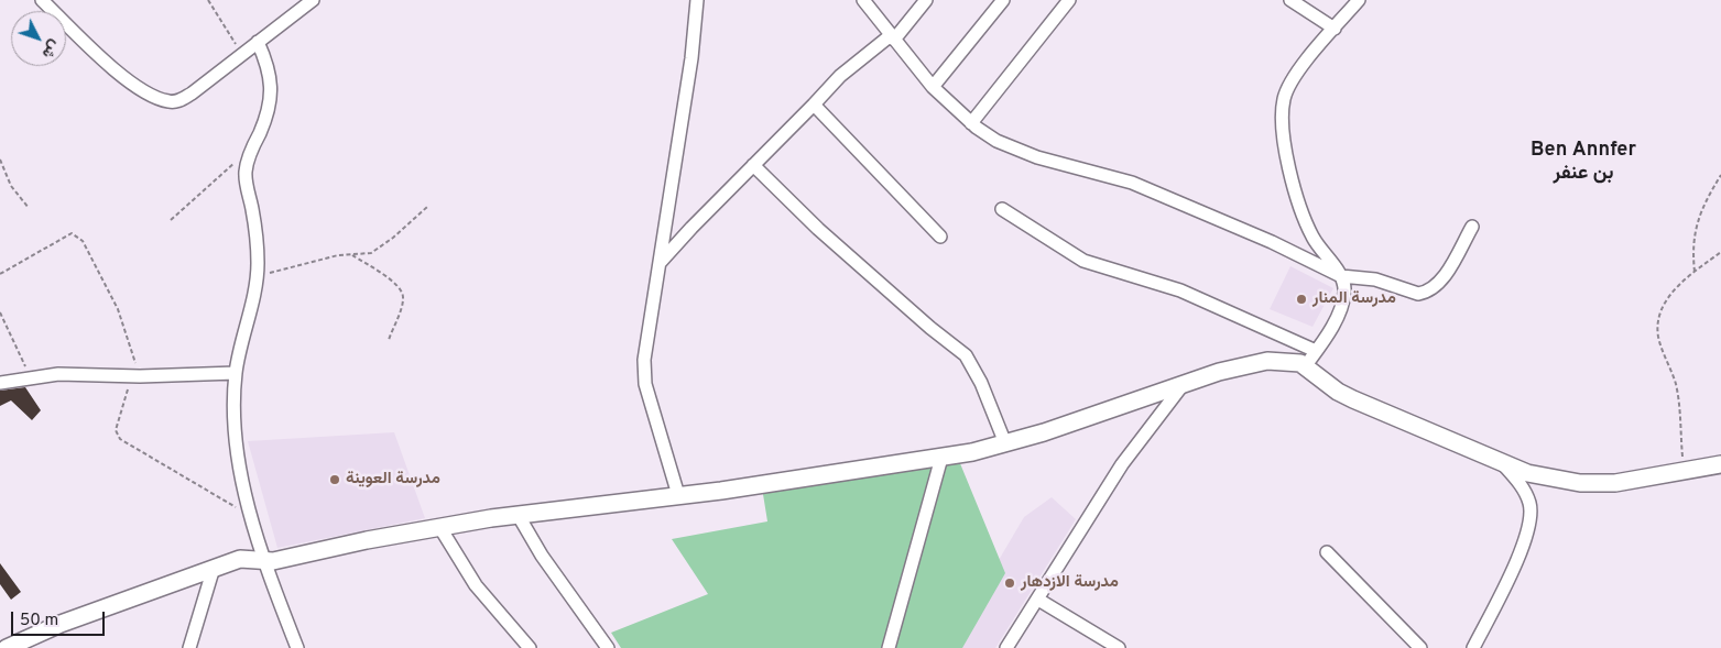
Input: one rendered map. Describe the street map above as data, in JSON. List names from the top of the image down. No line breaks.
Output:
{"districts":["Ben Annfer بن عنفر"],"places":["مدرسة المنار","مدرسة العوينة","مدرسة الازدهار"],"scale_bar":"50 m","north":"bottom right"}
